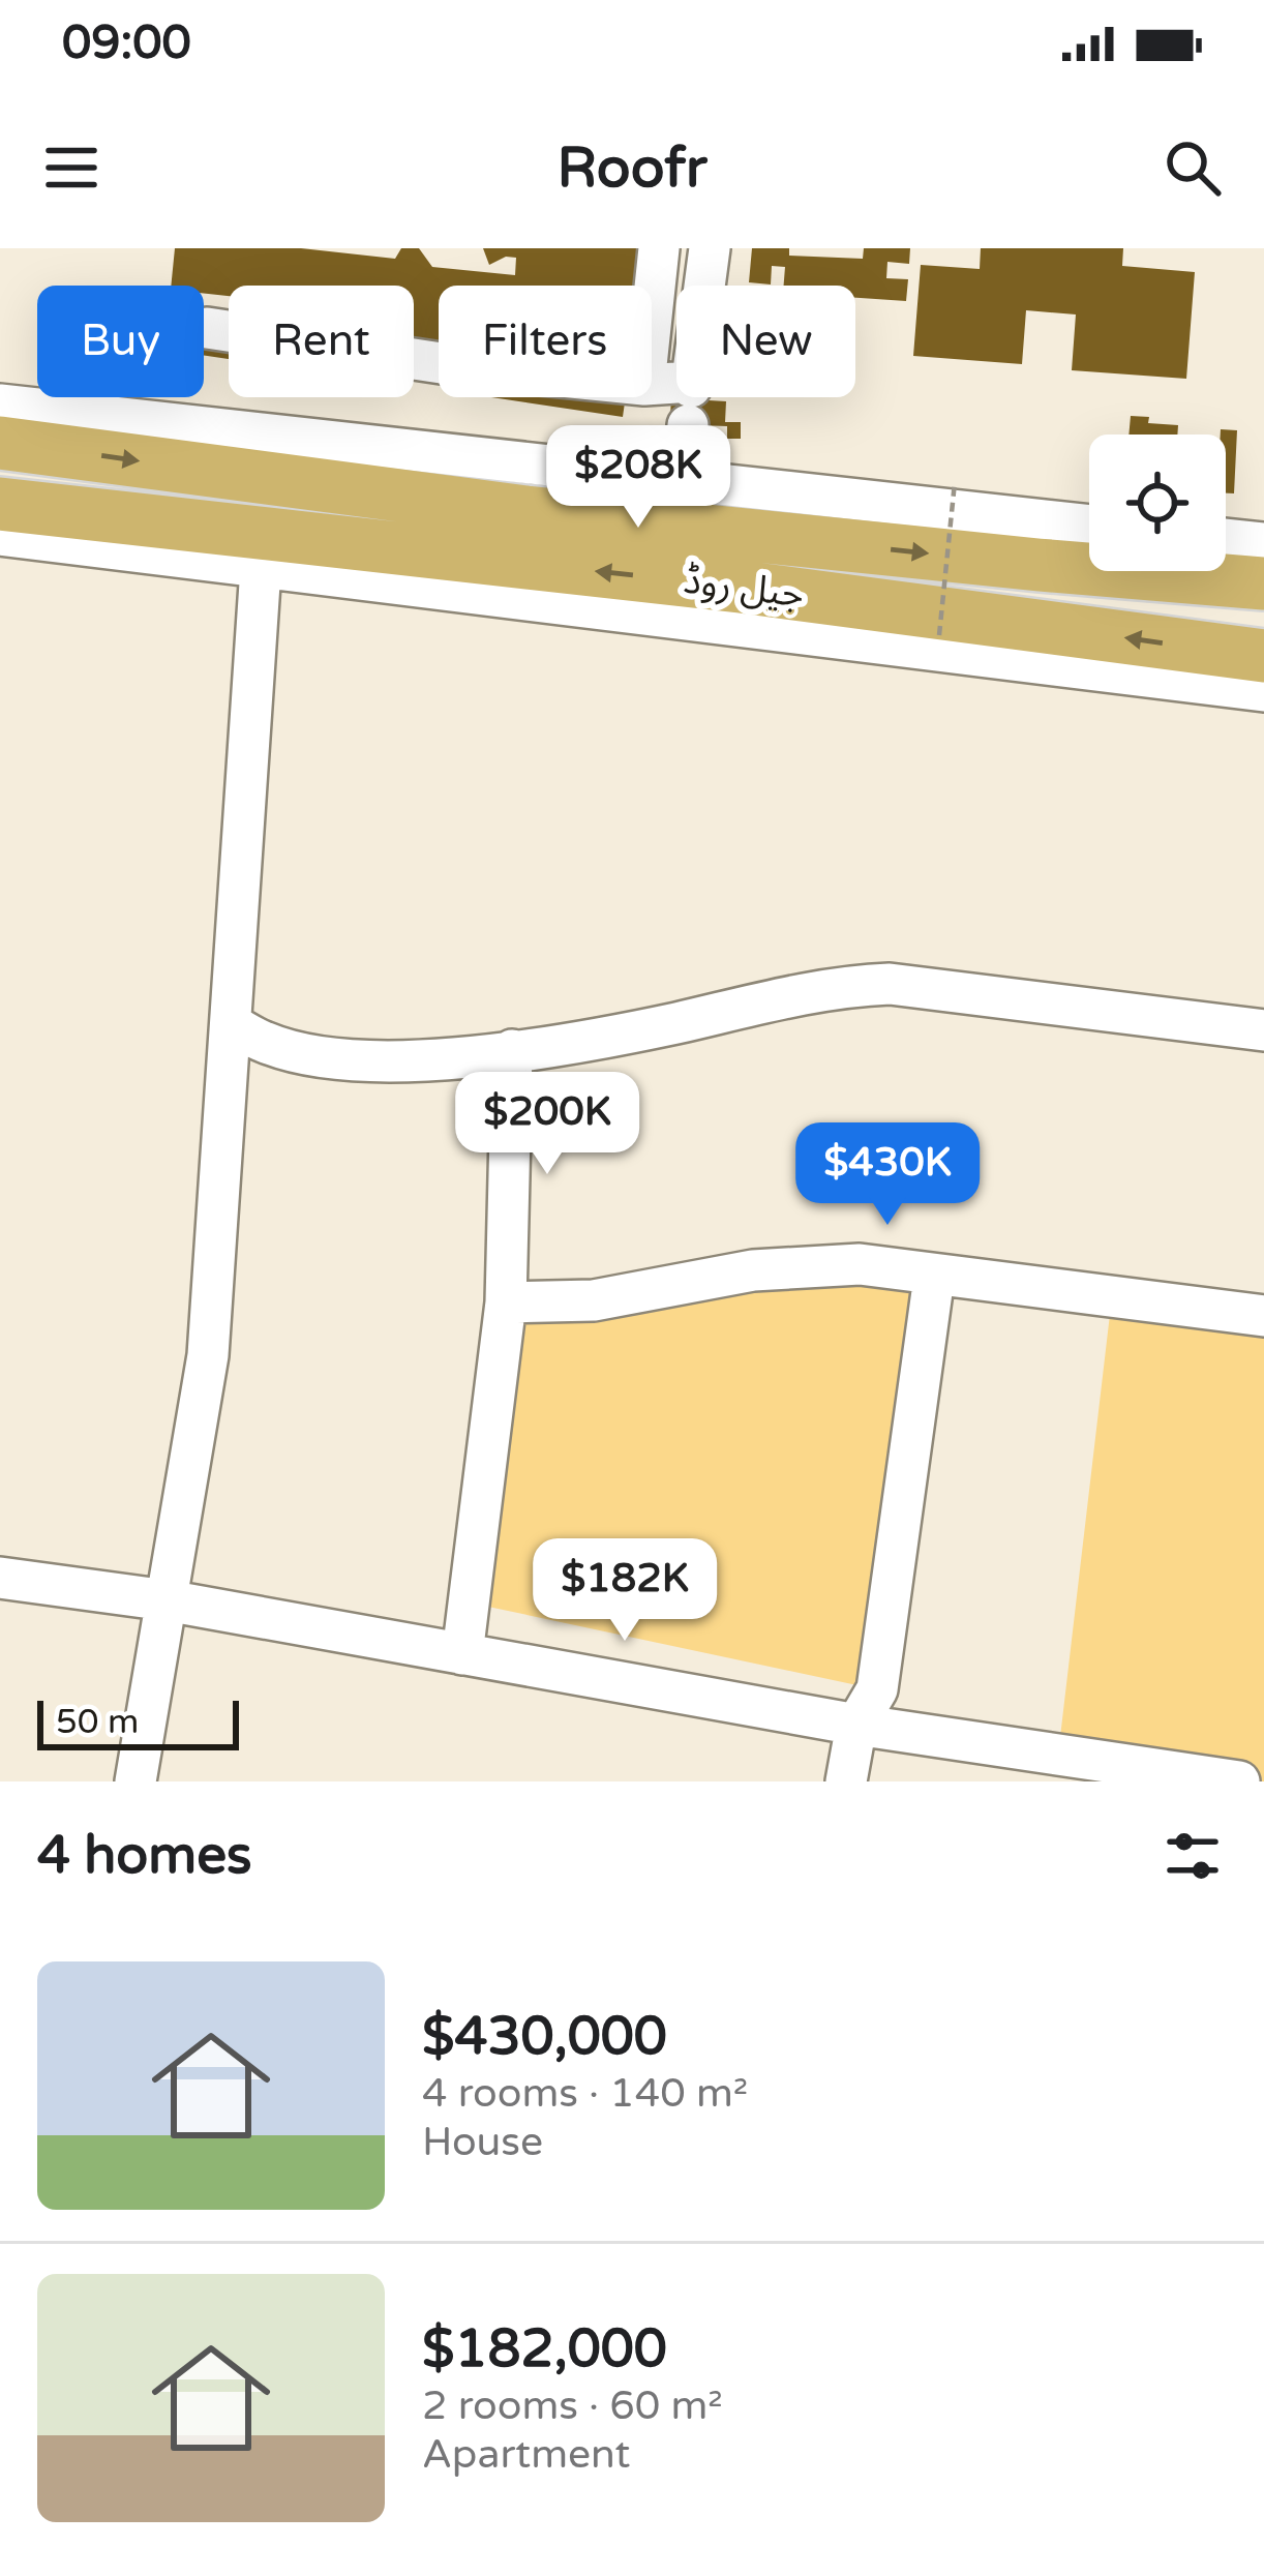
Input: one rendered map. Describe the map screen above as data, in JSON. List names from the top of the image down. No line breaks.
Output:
{"streets":{"main road":["جیل روڈ"]},"scale_bar":"50 m","page":{"status":"09:00","header":"Roofr","chip":["Buy","Rent","Filters","New"],"price":["$208K","$200K","$430K","$182K"],"scale":"50 m","heading":"4 homes","list":[{"name":"$430,000","note":"4 rooms · 140 m² · House"},{"name":"$182,000","note":"2 rooms · 60 m² · Apartment"}]}}
